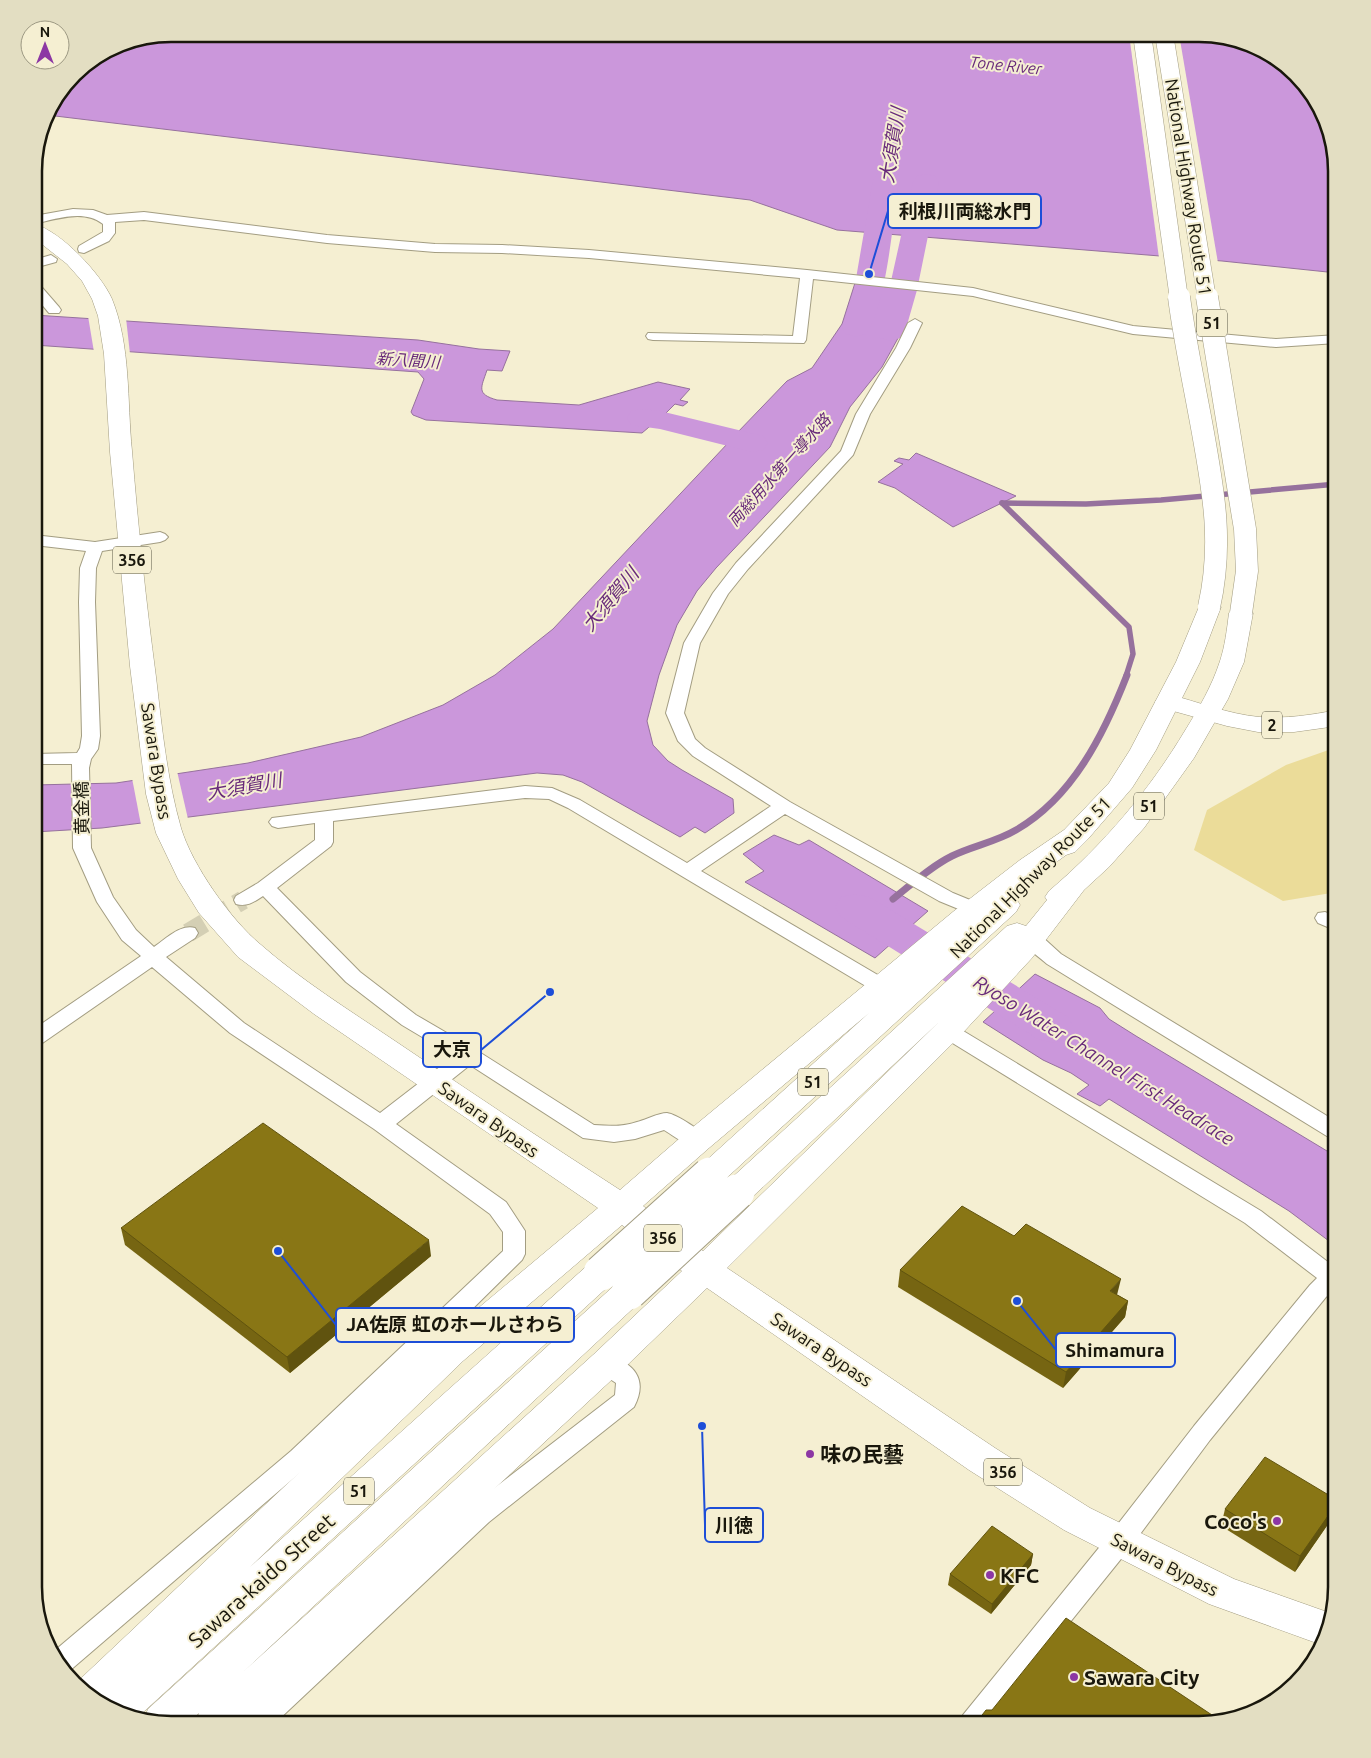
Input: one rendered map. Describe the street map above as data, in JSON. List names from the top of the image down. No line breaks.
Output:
{"streets":{"main road":["National Highway Route 51","51","356","2","Sawara Bypass","Sawara-kaido Street"],"street":["黄金橋"]},"crossings":[["National Highway Route 51","2"],["National Highway Route 51","Sawara-kaido Street"]],"water":["Tone River","大須賀川","新八間川","両総用水第一導水路","Ryoso Water Channel First Headrace"],"places":["利根川両総水門","大京","JA佐原 虹のホールさわら","Shimamura","川徳","味の民藝","Coco's","KFC","Sawara City"],"north":"top"}
